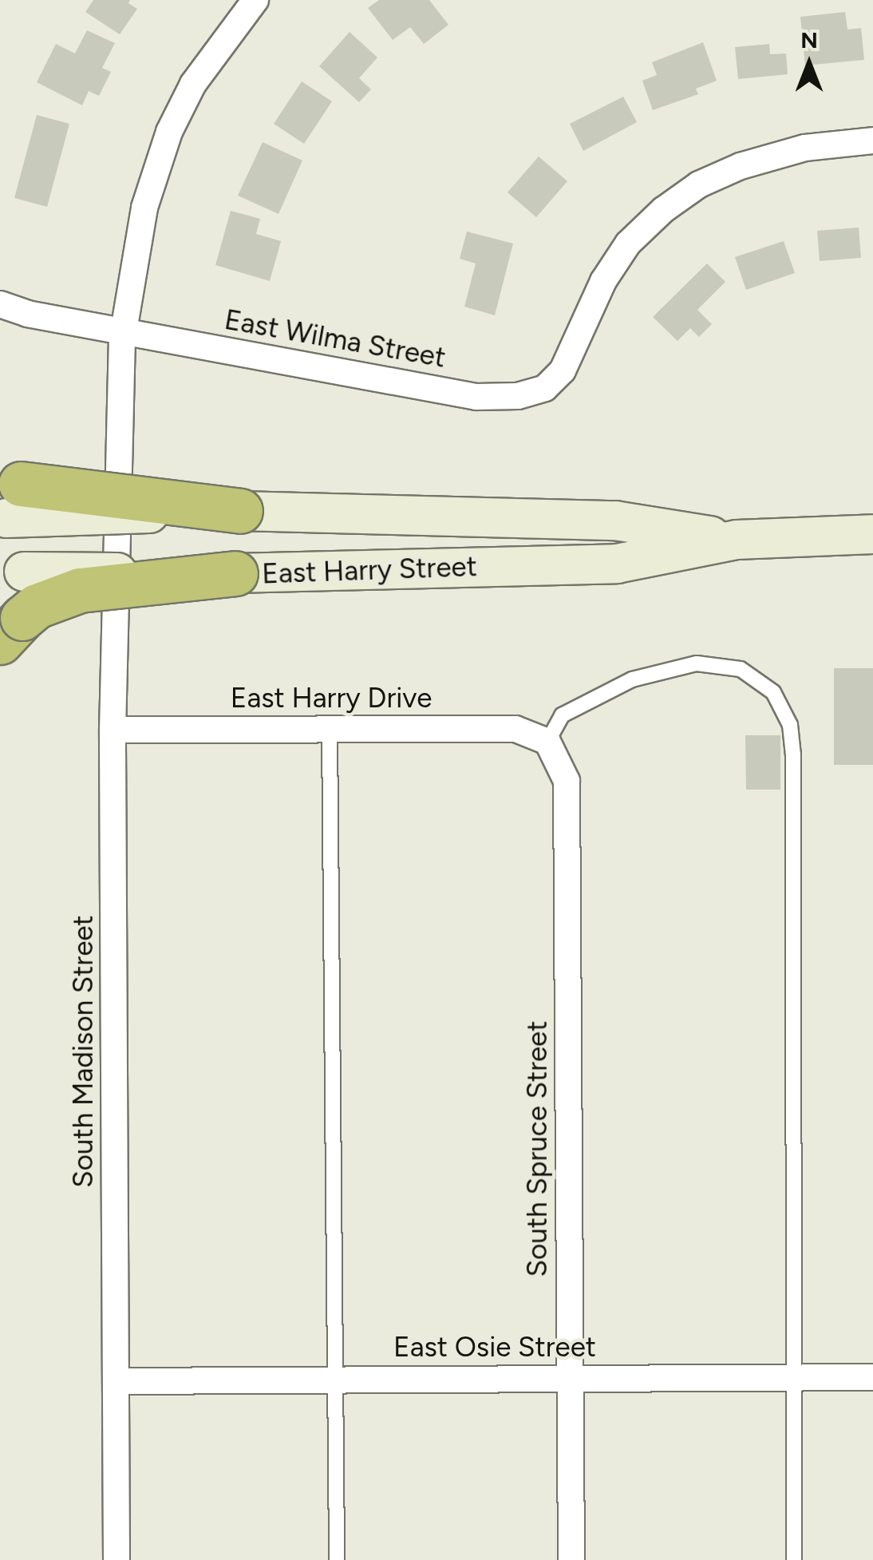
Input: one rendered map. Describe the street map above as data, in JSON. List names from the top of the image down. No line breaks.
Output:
{"streets":{"main road":["East Harry Street"],"street":["East Wilma Street","East Harry Drive","South Madison Street","South Spruce Street","East Osie Street"]},"crossings":[["East Wilma Street","South Madison Street"],["East Harry Drive","South Madison Street"],["East Harry Drive","South Spruce Street"],["South Madison Street","East Osie Street"],["South Spruce Street","East Osie Street"]],"north":"top"}
